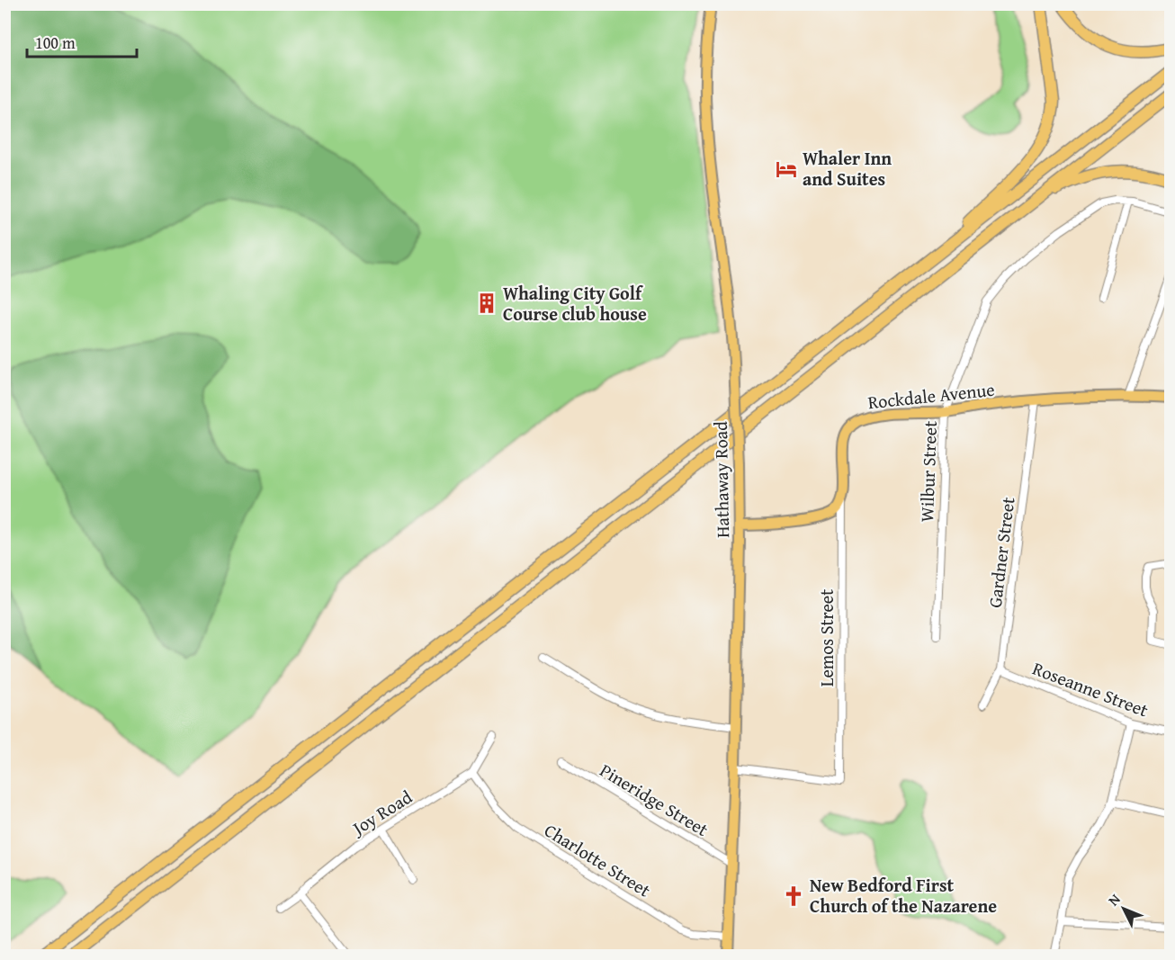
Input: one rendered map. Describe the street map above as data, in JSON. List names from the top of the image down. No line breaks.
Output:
{"streets":{"main road":["Rockdale Avenue","Hathaway Road"],"street":["Wilbur Street","Gardner Street","Lemos Street","Roseanne Street","Pineridge Street","Joy Road","Charlotte Street"]},"crossings":[["Rockdale Avenue","Wilbur Street"],["Rockdale Avenue","Gardner Street"],["Rockdale Avenue","Lemos Street"],["Hathaway Road","Lemos Street"],["Hathaway Road","Pineridge Street"],["Hathaway Road","Charlotte Street"],["Gardner Street","Roseanne Street"],["Joy Road","Charlotte Street"]],"places":{"hotel":["Whaler Inn and Suites"],"building":["Whaling City Golf Course club house"],"church":["New Bedford First Church of the Nazarene"]},"scale_bar":"100 m","north":"top left"}
